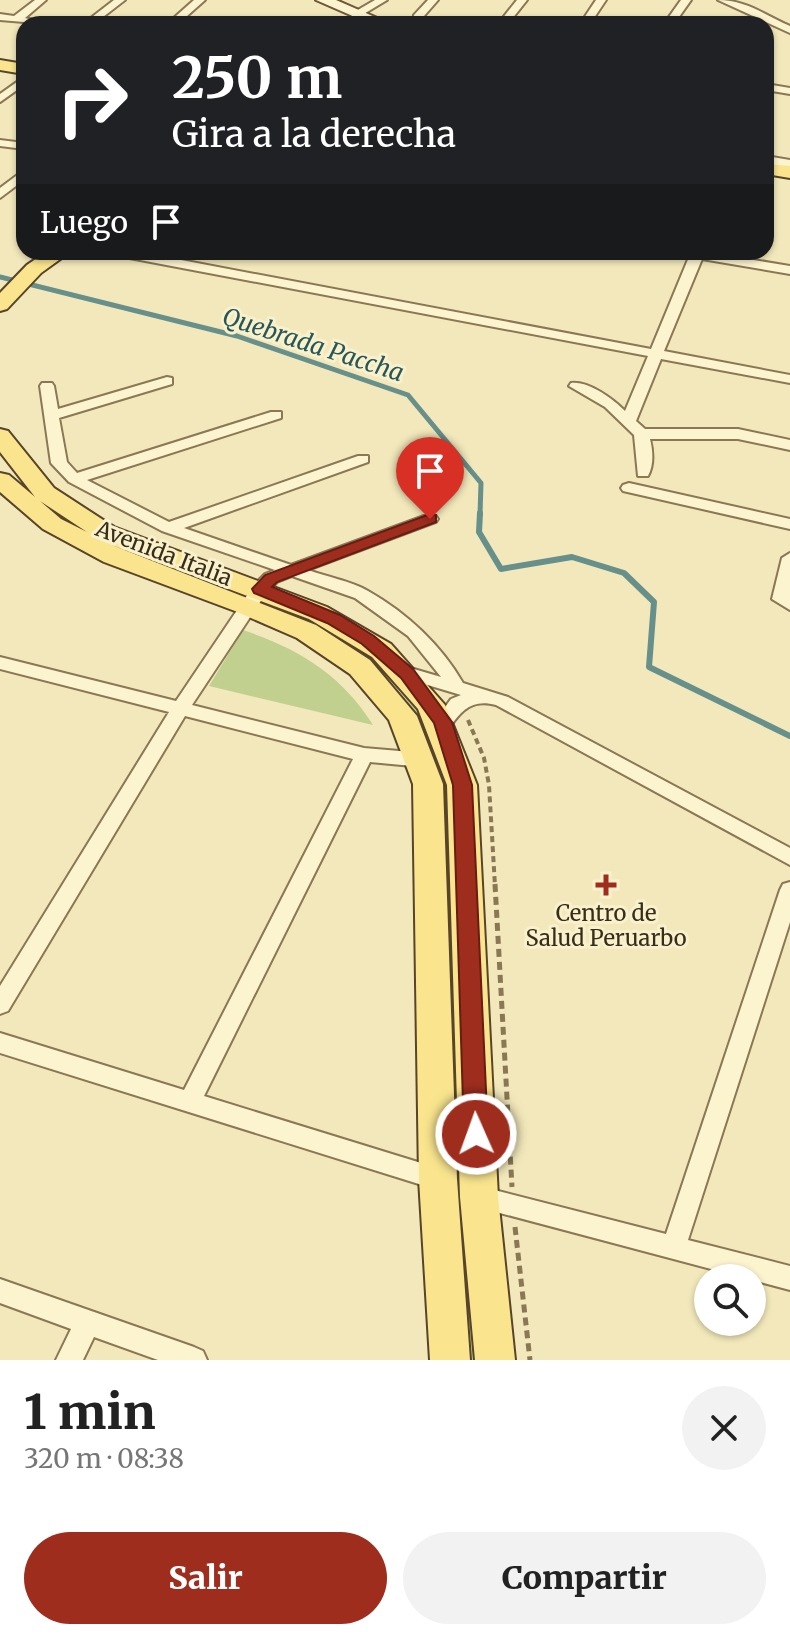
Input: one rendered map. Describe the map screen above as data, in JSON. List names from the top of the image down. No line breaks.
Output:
{"streets":{"main road":["Avenida Italia"]},"water":["Quebrada Paccha"],"places":{"health":["Centro de Salud Peruarbo"]},"page":{"turn":["250 m","Gira a la derecha"],"then":"Luego","heading":["1 min","320 m · 08:38"],"buttons":["Salir","Compartir"]}}
